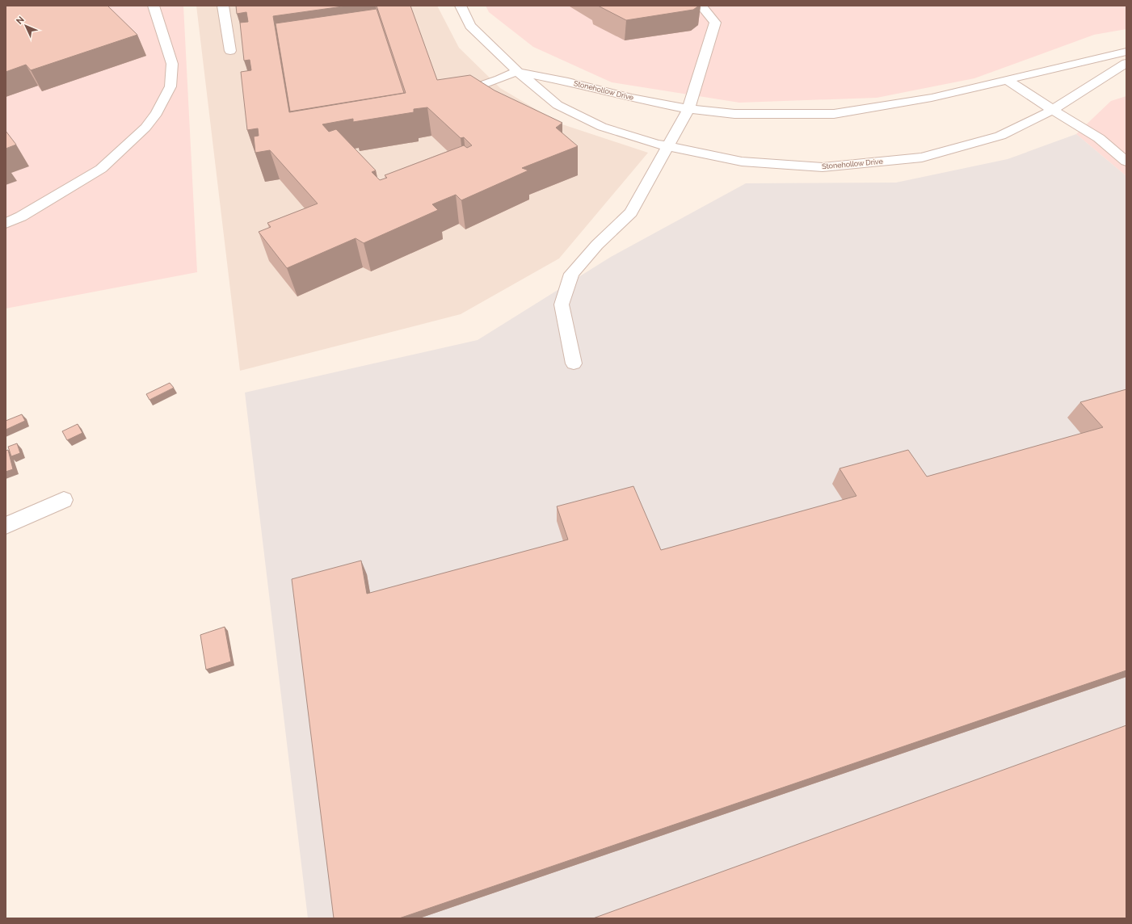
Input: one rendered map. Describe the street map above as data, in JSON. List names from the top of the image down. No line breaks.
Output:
{"streets":{"street":["Stonehollow Drive"]},"north":"top left"}
